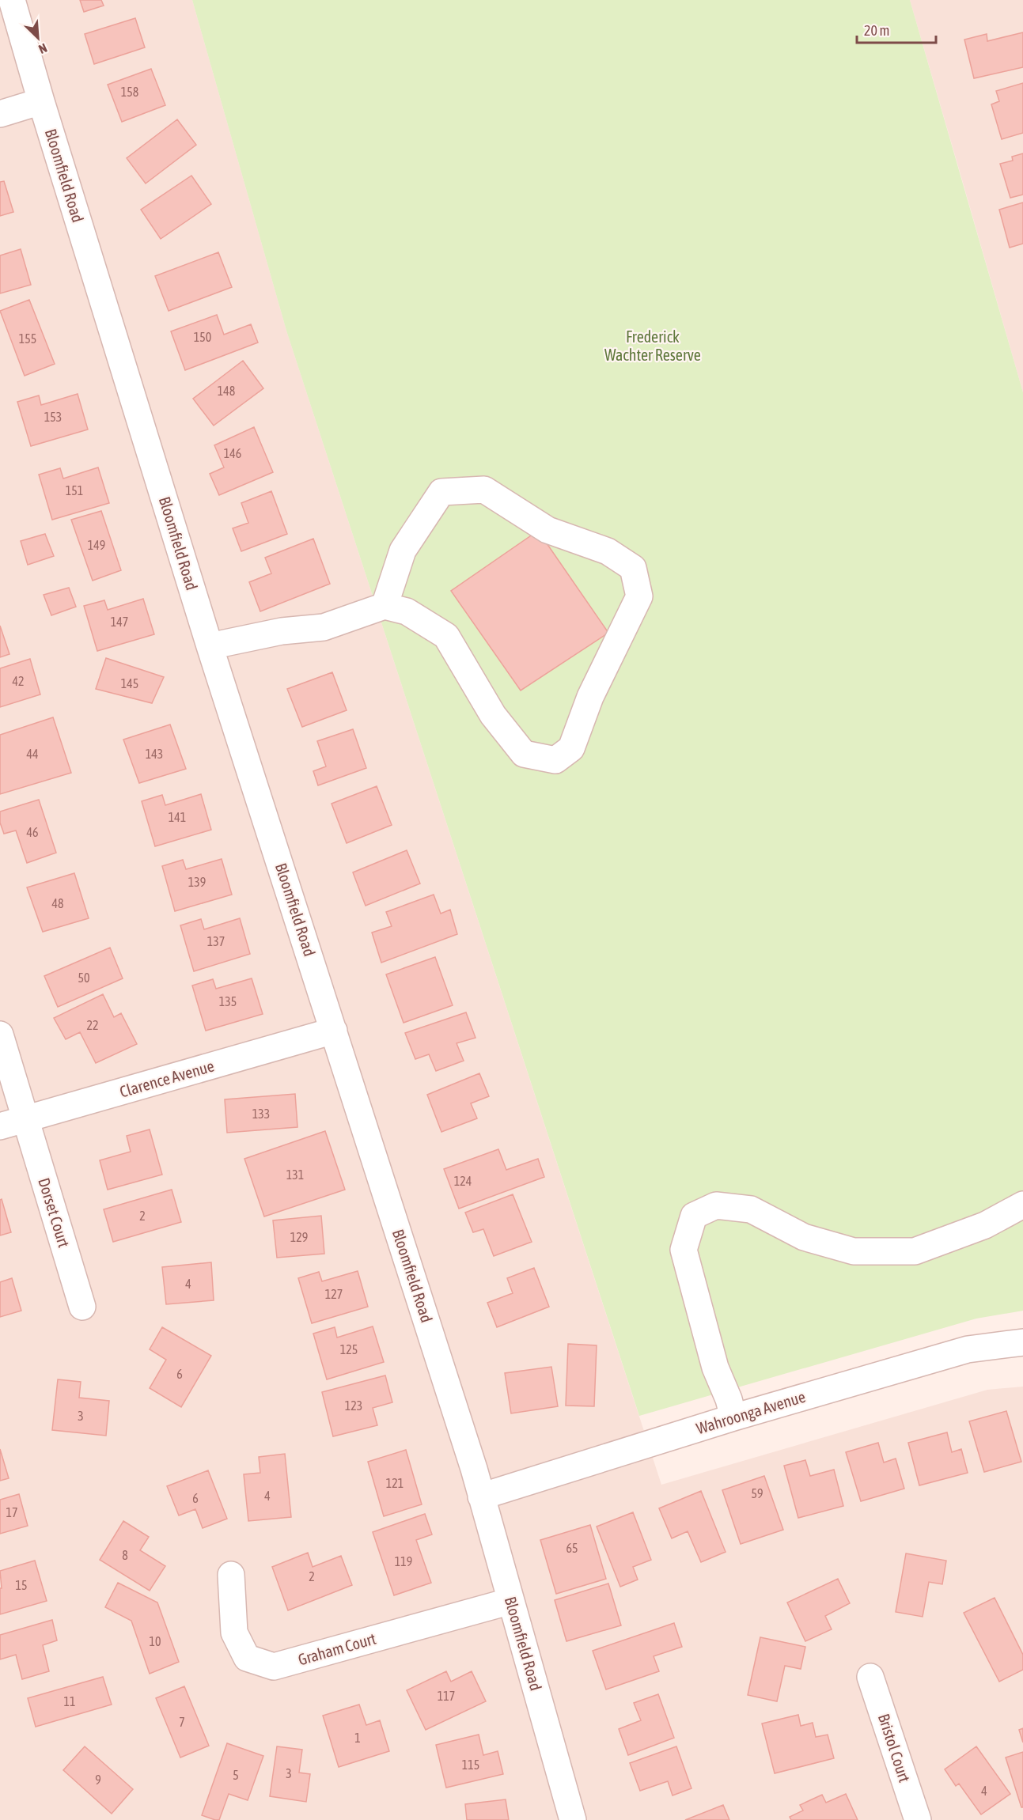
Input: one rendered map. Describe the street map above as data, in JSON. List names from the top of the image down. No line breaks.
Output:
{"streets":{"street":["Bloomfield Road","Clarence Avenue","Dorset Court","Wahroonga Avenue","Graham Court","Bristol Court"]},"crossings":[["Bloomfield Road","Clarence Avenue"],["Bloomfield Road","Wahroonga Avenue"],["Bloomfield Road","Graham Court"],["Clarence Avenue","Dorset Court"]],"parks":["Frederick Wachter Reserve"],"house_numbers":["158","150","155","148","153","146","151","149","147","42","145","44","143","141","46","139","48","137","50","135","22","133","131","124","2","129","4","127","125","6","123","3","121","59","4","6","17","65","8","119","2","15","10","117","11","7","1","115","3","5","9","4"],"scale_bar":"20 m","north":"bottom right"}
